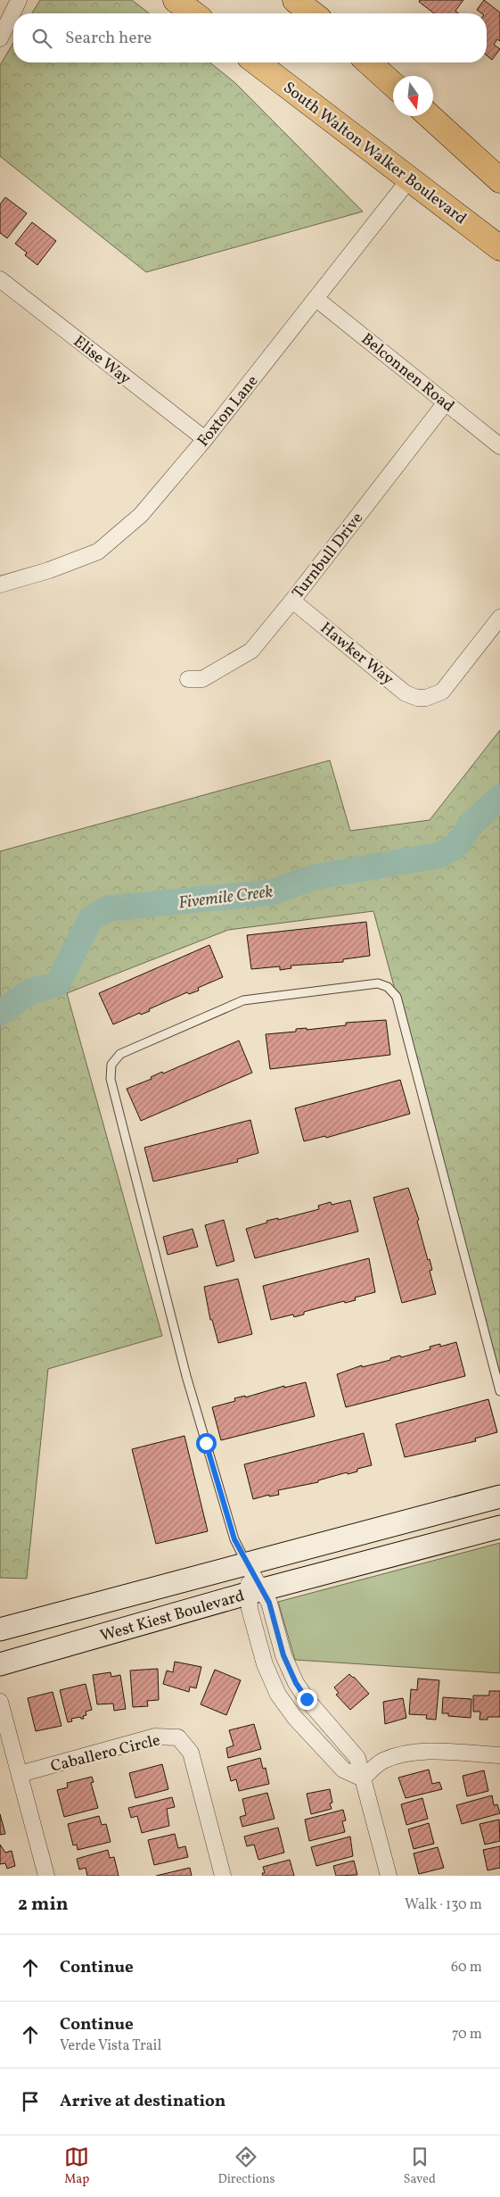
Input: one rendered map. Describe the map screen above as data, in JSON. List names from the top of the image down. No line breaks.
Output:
{"streets":{"main road":["South Walton Walker Boulevard","West Kiest Boulevard"],"street":["Elise Way","Belconnen Road","Foxton Lane","Turnbull Drive","Hawker Way","Caballero Circle"]},"crossings":[["South Walton Walker Boulevard","Foxton Lane"],["Elise Way","Foxton Lane"],["Belconnen Road","Foxton Lane"],["Belconnen Road","Turnbull Drive"],["Turnbull Drive","Hawker Way"]],"water":["Fivemile Creek"],"north":"bottom","page":{"search":"Search here","heading":["2 min","Walk · 130 m"],"list":[["Continue","60 m"],["Continue","Verde Vista Trail","70 m"],"Arrive at destination"],"nav":["Map","Directions","Saved"]}}
